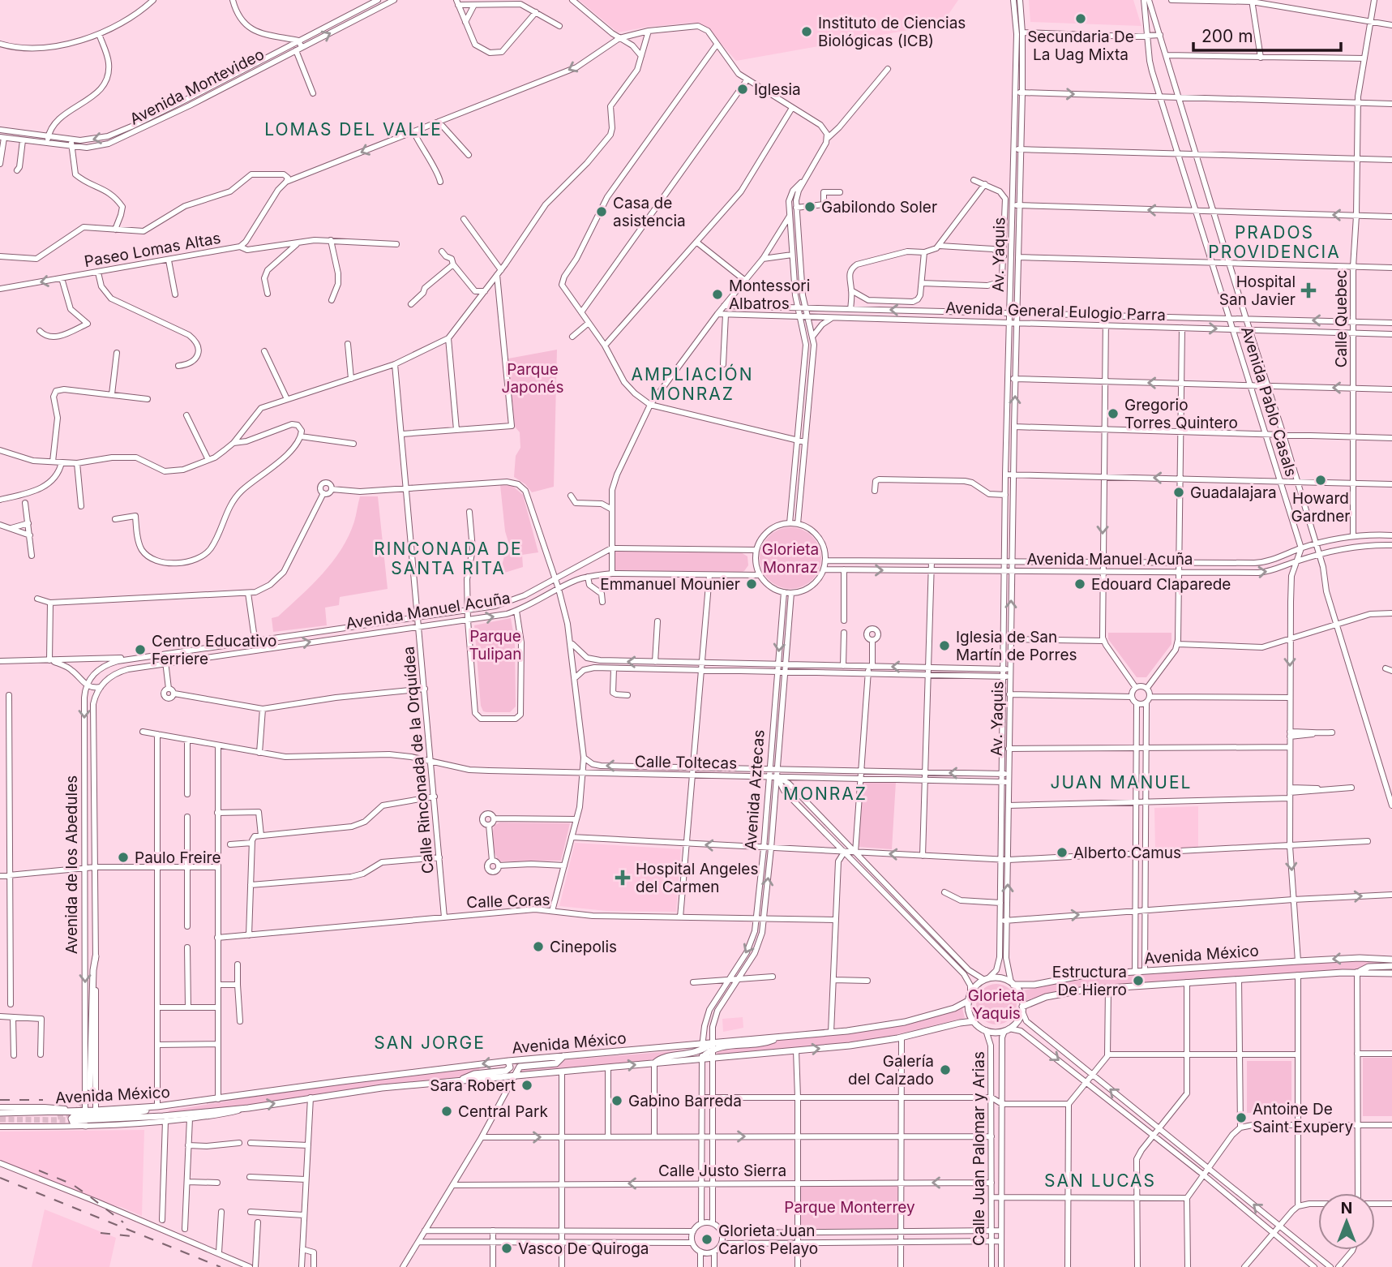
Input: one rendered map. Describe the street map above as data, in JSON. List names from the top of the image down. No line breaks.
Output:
{"streets":{"main road":["Avenida México"],"street":["Avenida Montevideo","Paseo Lomas Altas","Av. Yaquis","Avenida General Eulogio Parra","Calle Quebec","Avenida Pablo Casals","Avenida Manuel Acuña","Calle Rinconada de la Orquídea","Calle Toltecas","Avenida Aztecas","Avenida de los Abedules","Calle Coras","Calle Juan Palomar y Arias","Calle Justo Sierra"]},"crossings":[["Av. Yaquis","Avenida General Eulogio Parra"],["Av. Yaquis","Avenida Manuel Acuña"],["Av. Yaquis","Calle Toltecas"],["Av. Yaquis","Avenida México"],["Av. Yaquis","Calle Juan Palomar y Arias"],["Avenida General Eulogio Parra","Calle Quebec"],["Avenida General Eulogio Parra","Avenida Pablo Casals"],["Calle Quebec","Avenida Manuel Acuña"],["Avenida Pablo Casals","Avenida Manuel Acuña"],["Avenida Manuel Acuña","Calle Rinconada de la Orquídea"],["Avenida Manuel Acuña","Avenida Aztecas"],["Avenida Manuel Acuña","Avenida de los Abedules"],["Calle Rinconada de la Orquídea","Calle Toltecas"],["Calle Rinconada de la Orquídea","Calle Coras"],["Calle Toltecas","Avenida Aztecas"],["Avenida Aztecas","Calle Coras"],["Avenida Aztecas","Avenida México"],["Avenida Aztecas","Calle Justo Sierra"],["Avenida de los Abedules","Avenida México"],["Avenida México","Calle Juan Palomar y Arias"],["Calle Juan Palomar y Arias","Calle Justo Sierra"]],"one_way":["Paseo Lomas Altas","Calle Justo Sierra"],"districts":["LOMAS DEL VALLE","PRADOS PROVIDENCIA","AMPLIACIÓN MONRAZ","RINCONADA DE SANTA RITA","JUAN MANUEL","MONRAZ","SAN JORGE","SAN LUCAS"],"parks":["Parque Japonés","Glorieta Monraz","Parque Tulipan","Glorieta Yaquis","Parque Monterrey"],"places":{"other":["Secundaria De La Uag Mixta","Instituto de Ciencias Biológicas (ICB)","Iglesia","Gabilondo Soler","Casa de asistencia","Montessori Albatros","Gregorio Torres Quintero","Howard Gardner","Guadalajara","Emmanuel Mounier","Edouard Claparede","Iglesia de San Martín de Porres","Centro Educativo Ferriere","Alberto Camus","Paulo Freire","Cinepolis","Estructura De Hierro","Galería del Calzado","Sara Robert","Gabino Barreda","Central Park","Antoine De Saint Exupery","Glorieta Juan Carlos Pelayo","Vasco De Quiroga"],"health":["Hospital San Javier","Hospital Angeles del Carmen"]},"scale_bar":"200 m","north":"top"}
